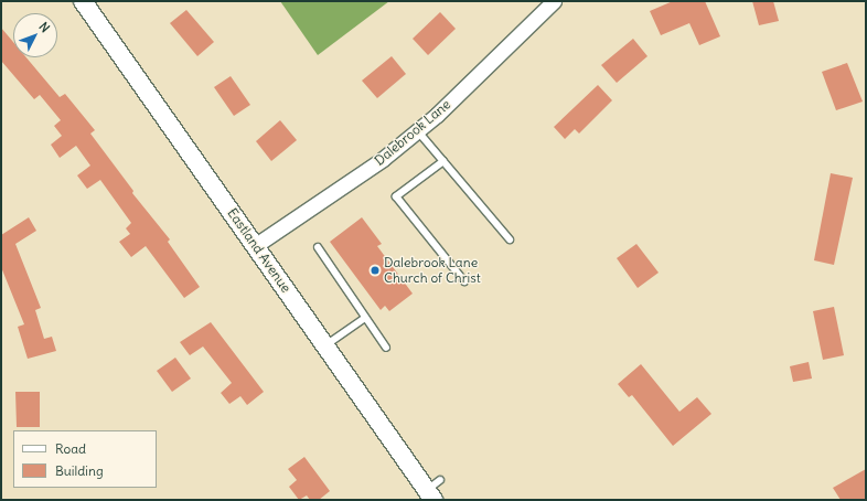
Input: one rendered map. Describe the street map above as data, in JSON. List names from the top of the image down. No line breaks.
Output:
{"streets":{"street":["Dalebrook Lane","Eastland Avenue"]},"crossings":[["Dalebrook Lane","Eastland Avenue"]],"places":["Dalebrook Lane Church of Christ"],"legend":["Road","Building"],"north":"top right"}
